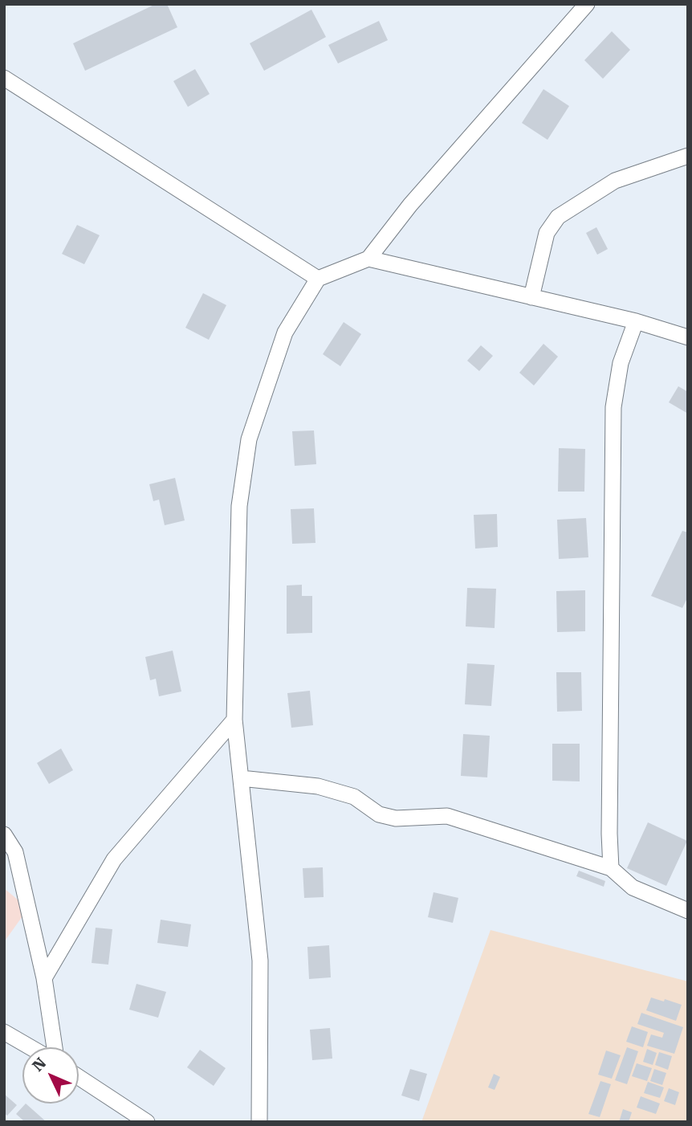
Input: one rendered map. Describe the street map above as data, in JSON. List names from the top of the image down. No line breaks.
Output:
{"north":"top left"}
